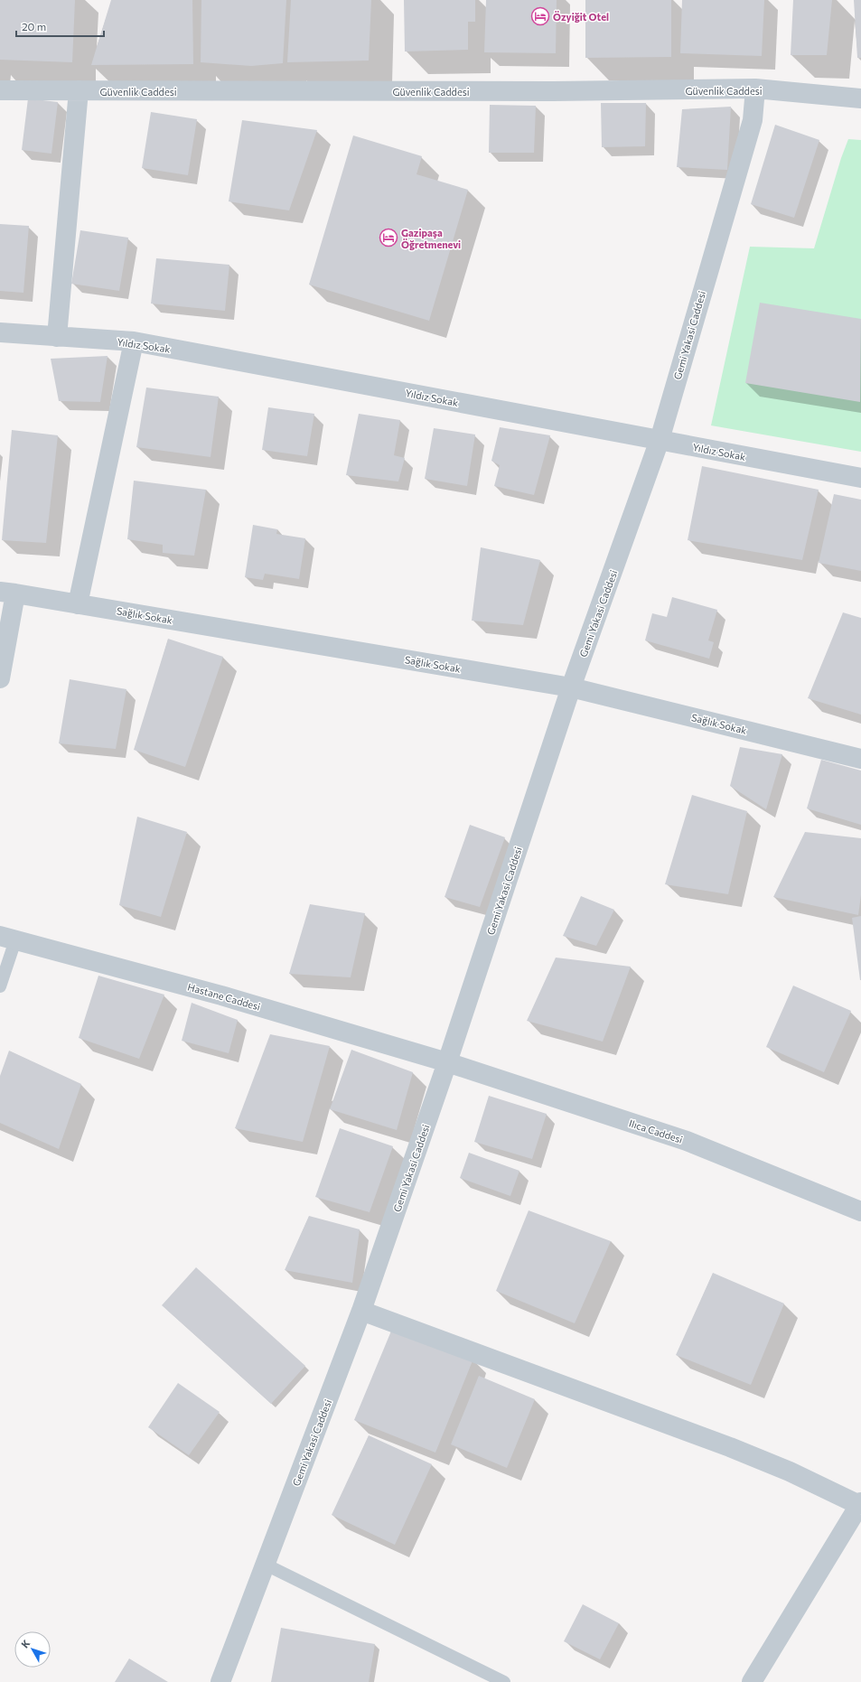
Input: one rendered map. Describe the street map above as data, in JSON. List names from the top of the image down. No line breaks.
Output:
{"streets":{"street":["Güvenlik Caddesi","Gemi Yakasi Caddesi","Yıldız Sokak","Sağlık Sokak","Hastane Caddesi","Ilıca Caddesi"]},"crossings":[["Güvenlik Caddesi","Gemi Yakasi Caddesi"],["Gemi Yakasi Caddesi","Yıldız Sokak"],["Gemi Yakasi Caddesi","Sağlık Sokak"],["Gemi Yakasi Caddesi","Hastane Caddesi"],["Gemi Yakasi Caddesi","Ilıca Caddesi"],["Hastane Caddesi","Ilıca Caddesi"]],"places":{"hotel":["Özyiğit Otel","Gazipaşa Öğretmenevi"]},"scale_bar":"20 m","north":"top left"}
